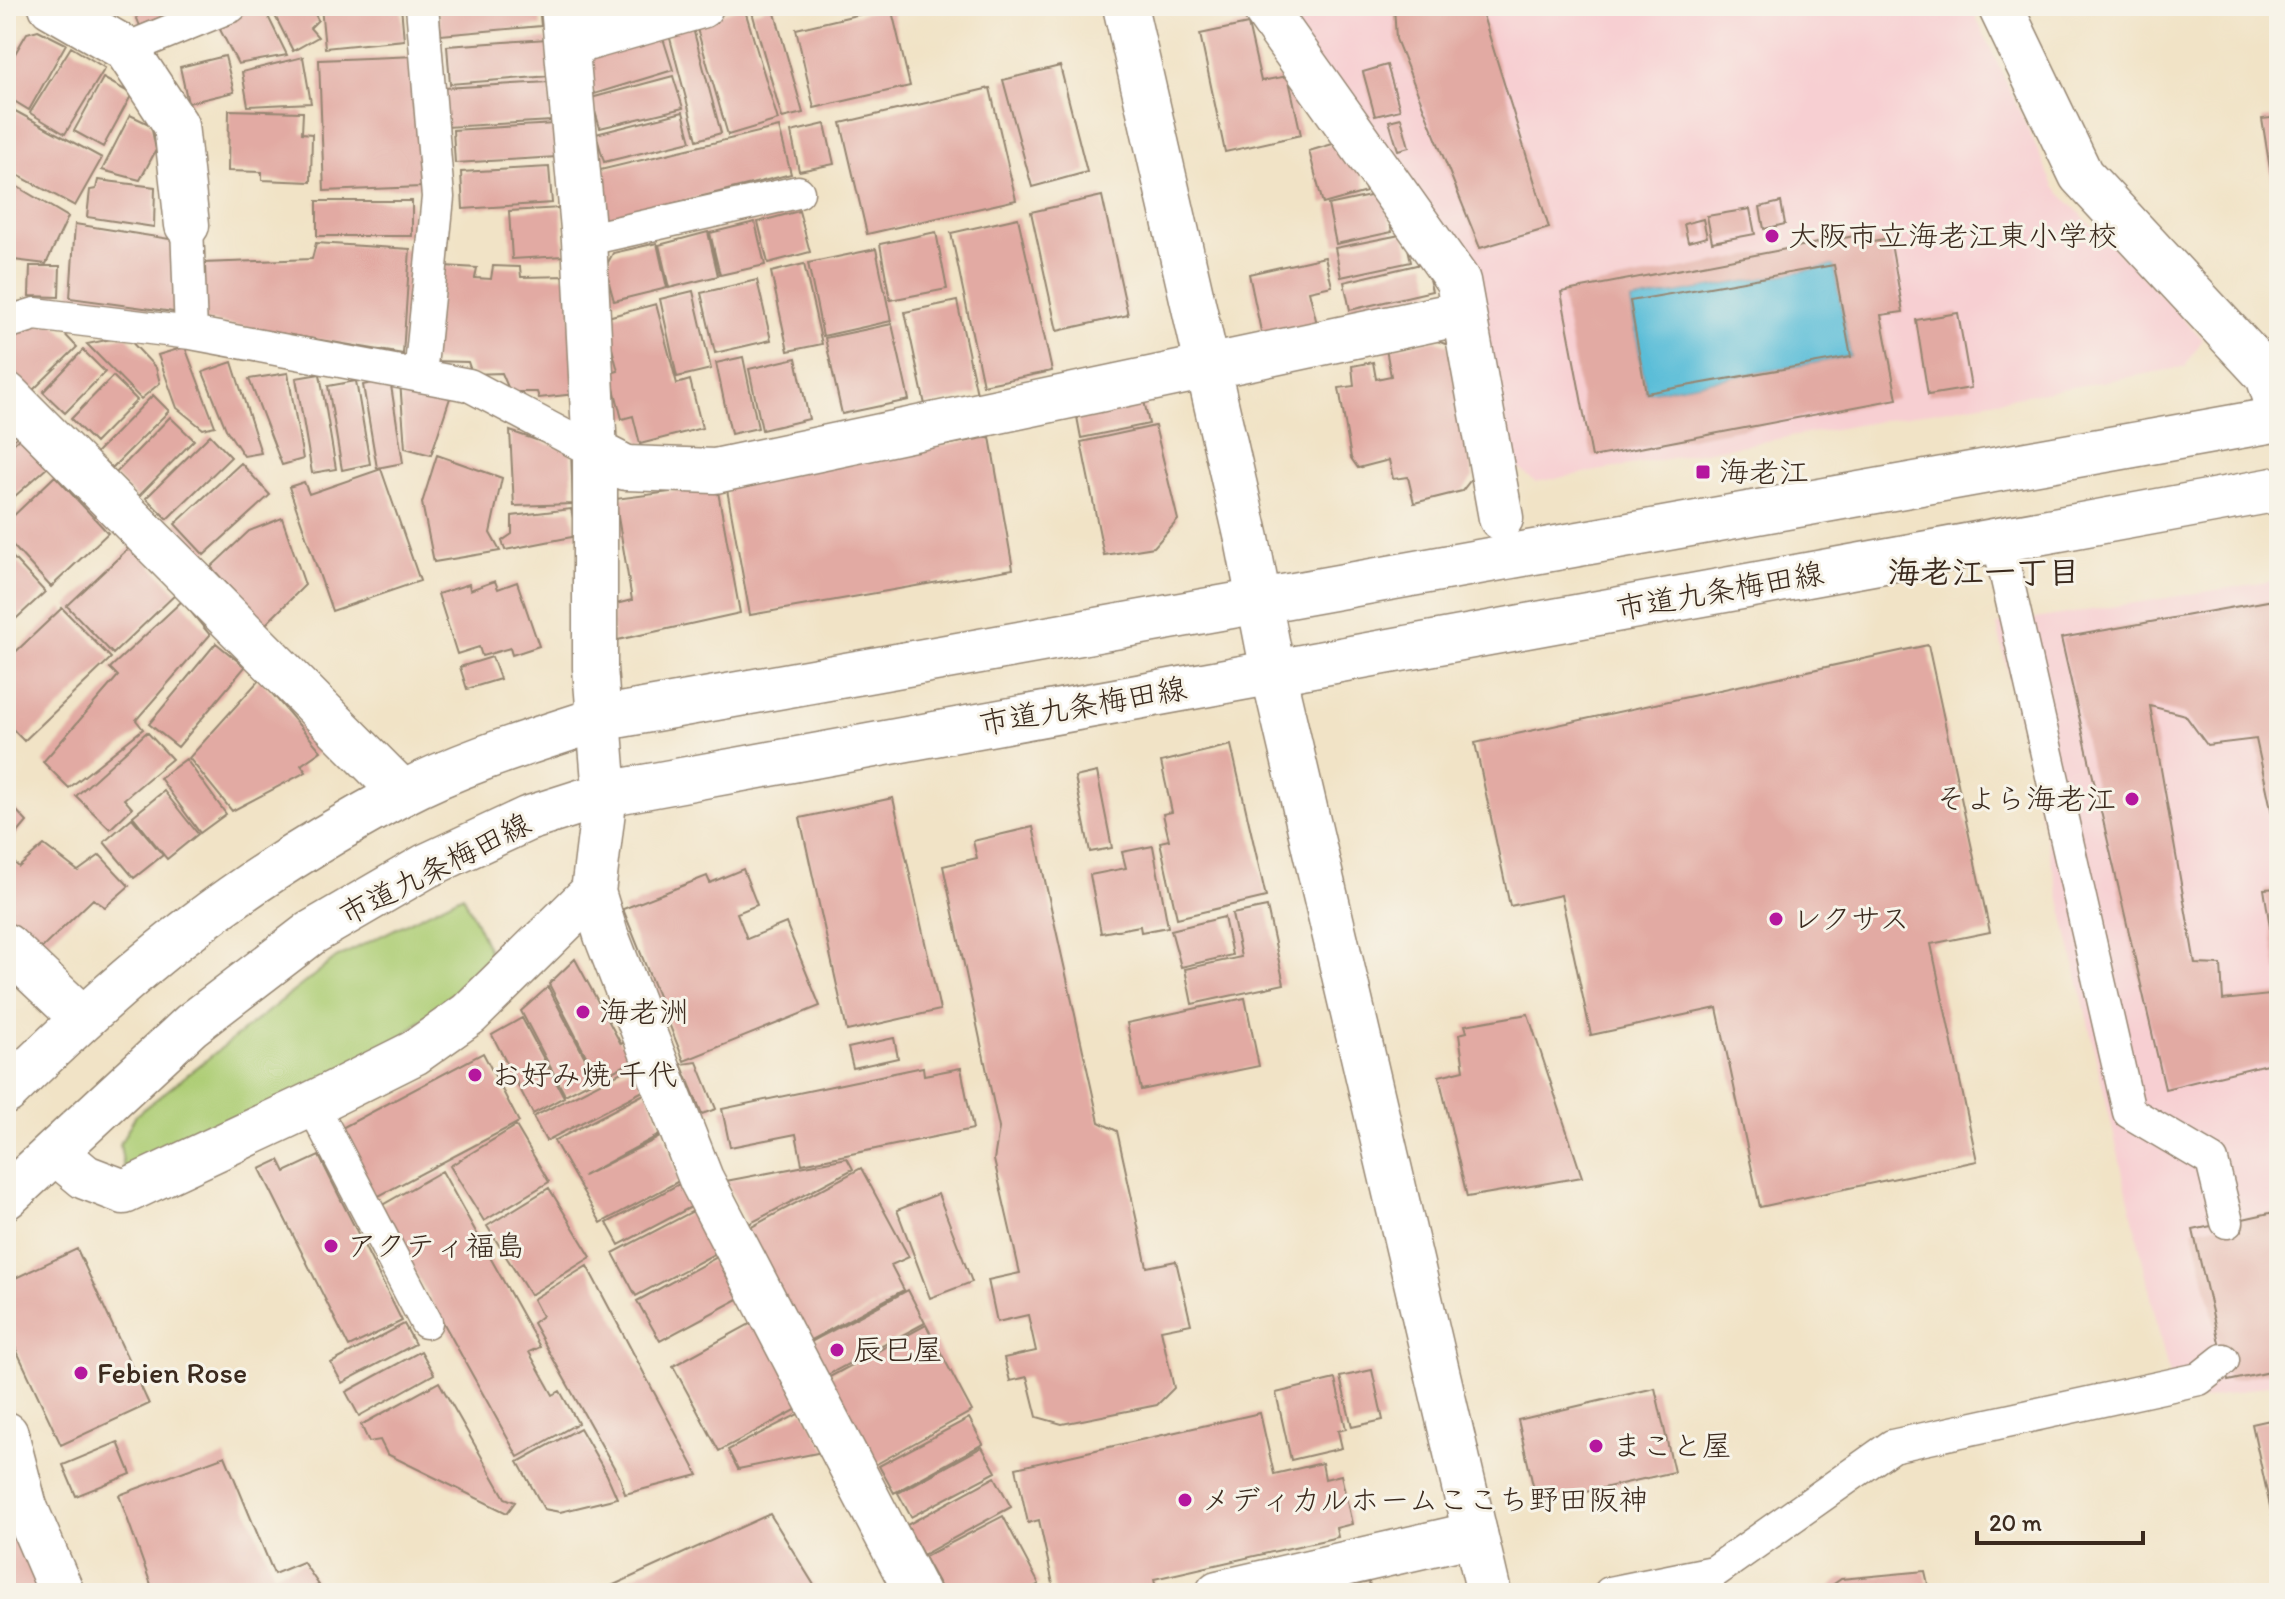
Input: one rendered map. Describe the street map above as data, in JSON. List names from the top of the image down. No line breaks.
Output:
{"streets":{"street":["市道九条梅田線"]},"districts":["海老江一丁目"],"places":{"other":["大阪市立海老江東小学校","そよら海老江","レクサス","海老洲","お好み焼 千代","アクティ福島","辰巳屋","Febien Rose","まこと屋","メディカルホームここち野田阪神"],"transit":["海老江"]},"scale_bar":"20 m"}
